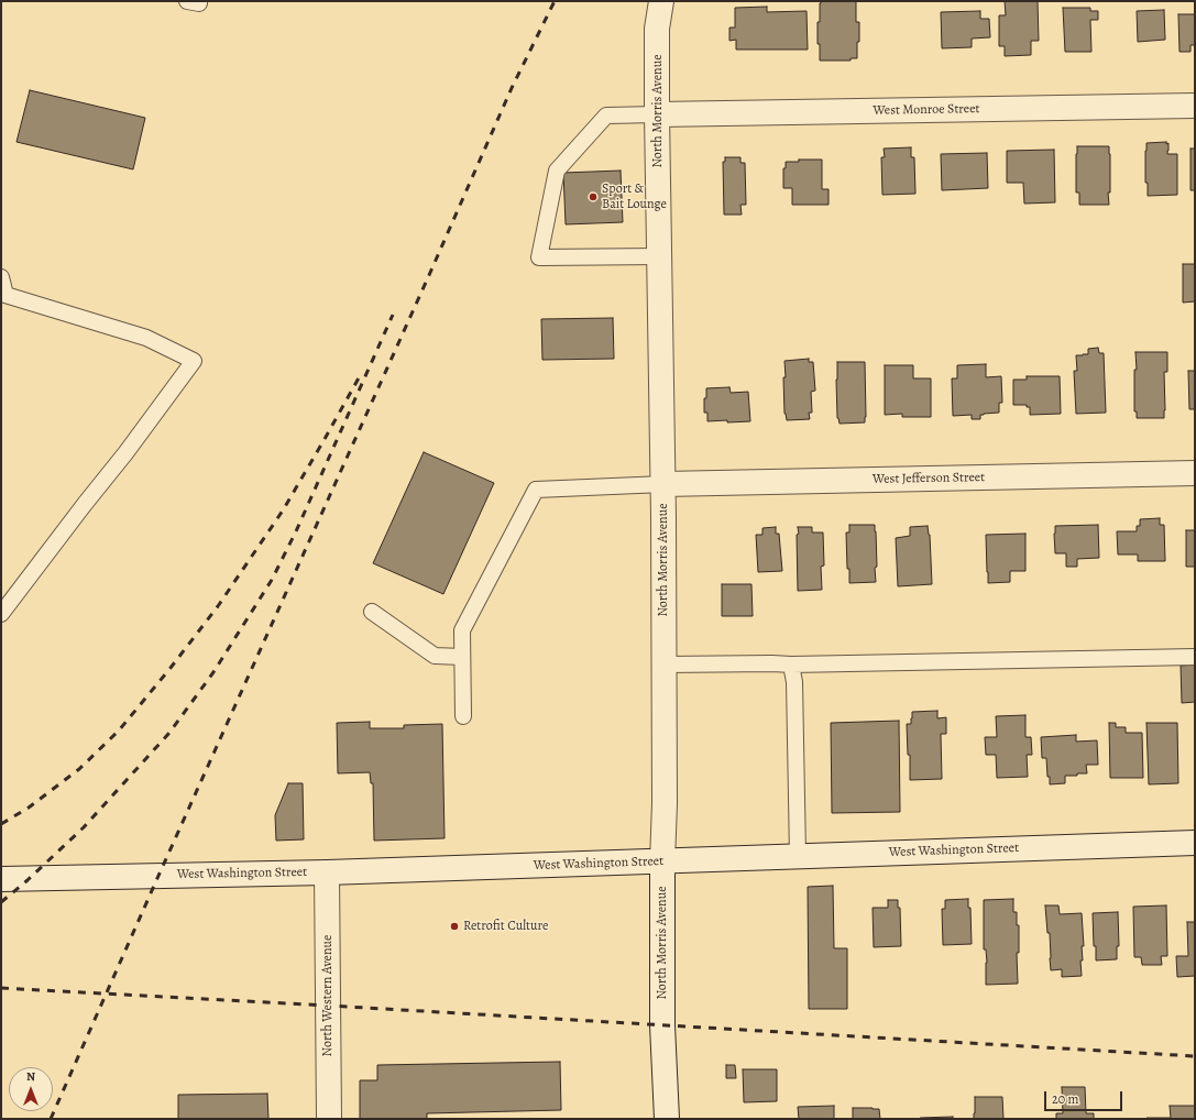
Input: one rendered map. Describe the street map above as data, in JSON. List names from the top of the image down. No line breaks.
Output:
{"streets":{"street":["West Monroe Street","North Morris Avenue","West Jefferson Street","West Washington Street","North Western Avenue"]},"crossings":[["West Monroe Street","North Morris Avenue"],["North Morris Avenue","West Jefferson Street"],["North Morris Avenue","West Washington Street"],["West Washington Street","North Western Avenue"]],"places":["Sport & Bait Lounge","Retrofit Culture"],"scale_bar":"20 m","north":"top"}
